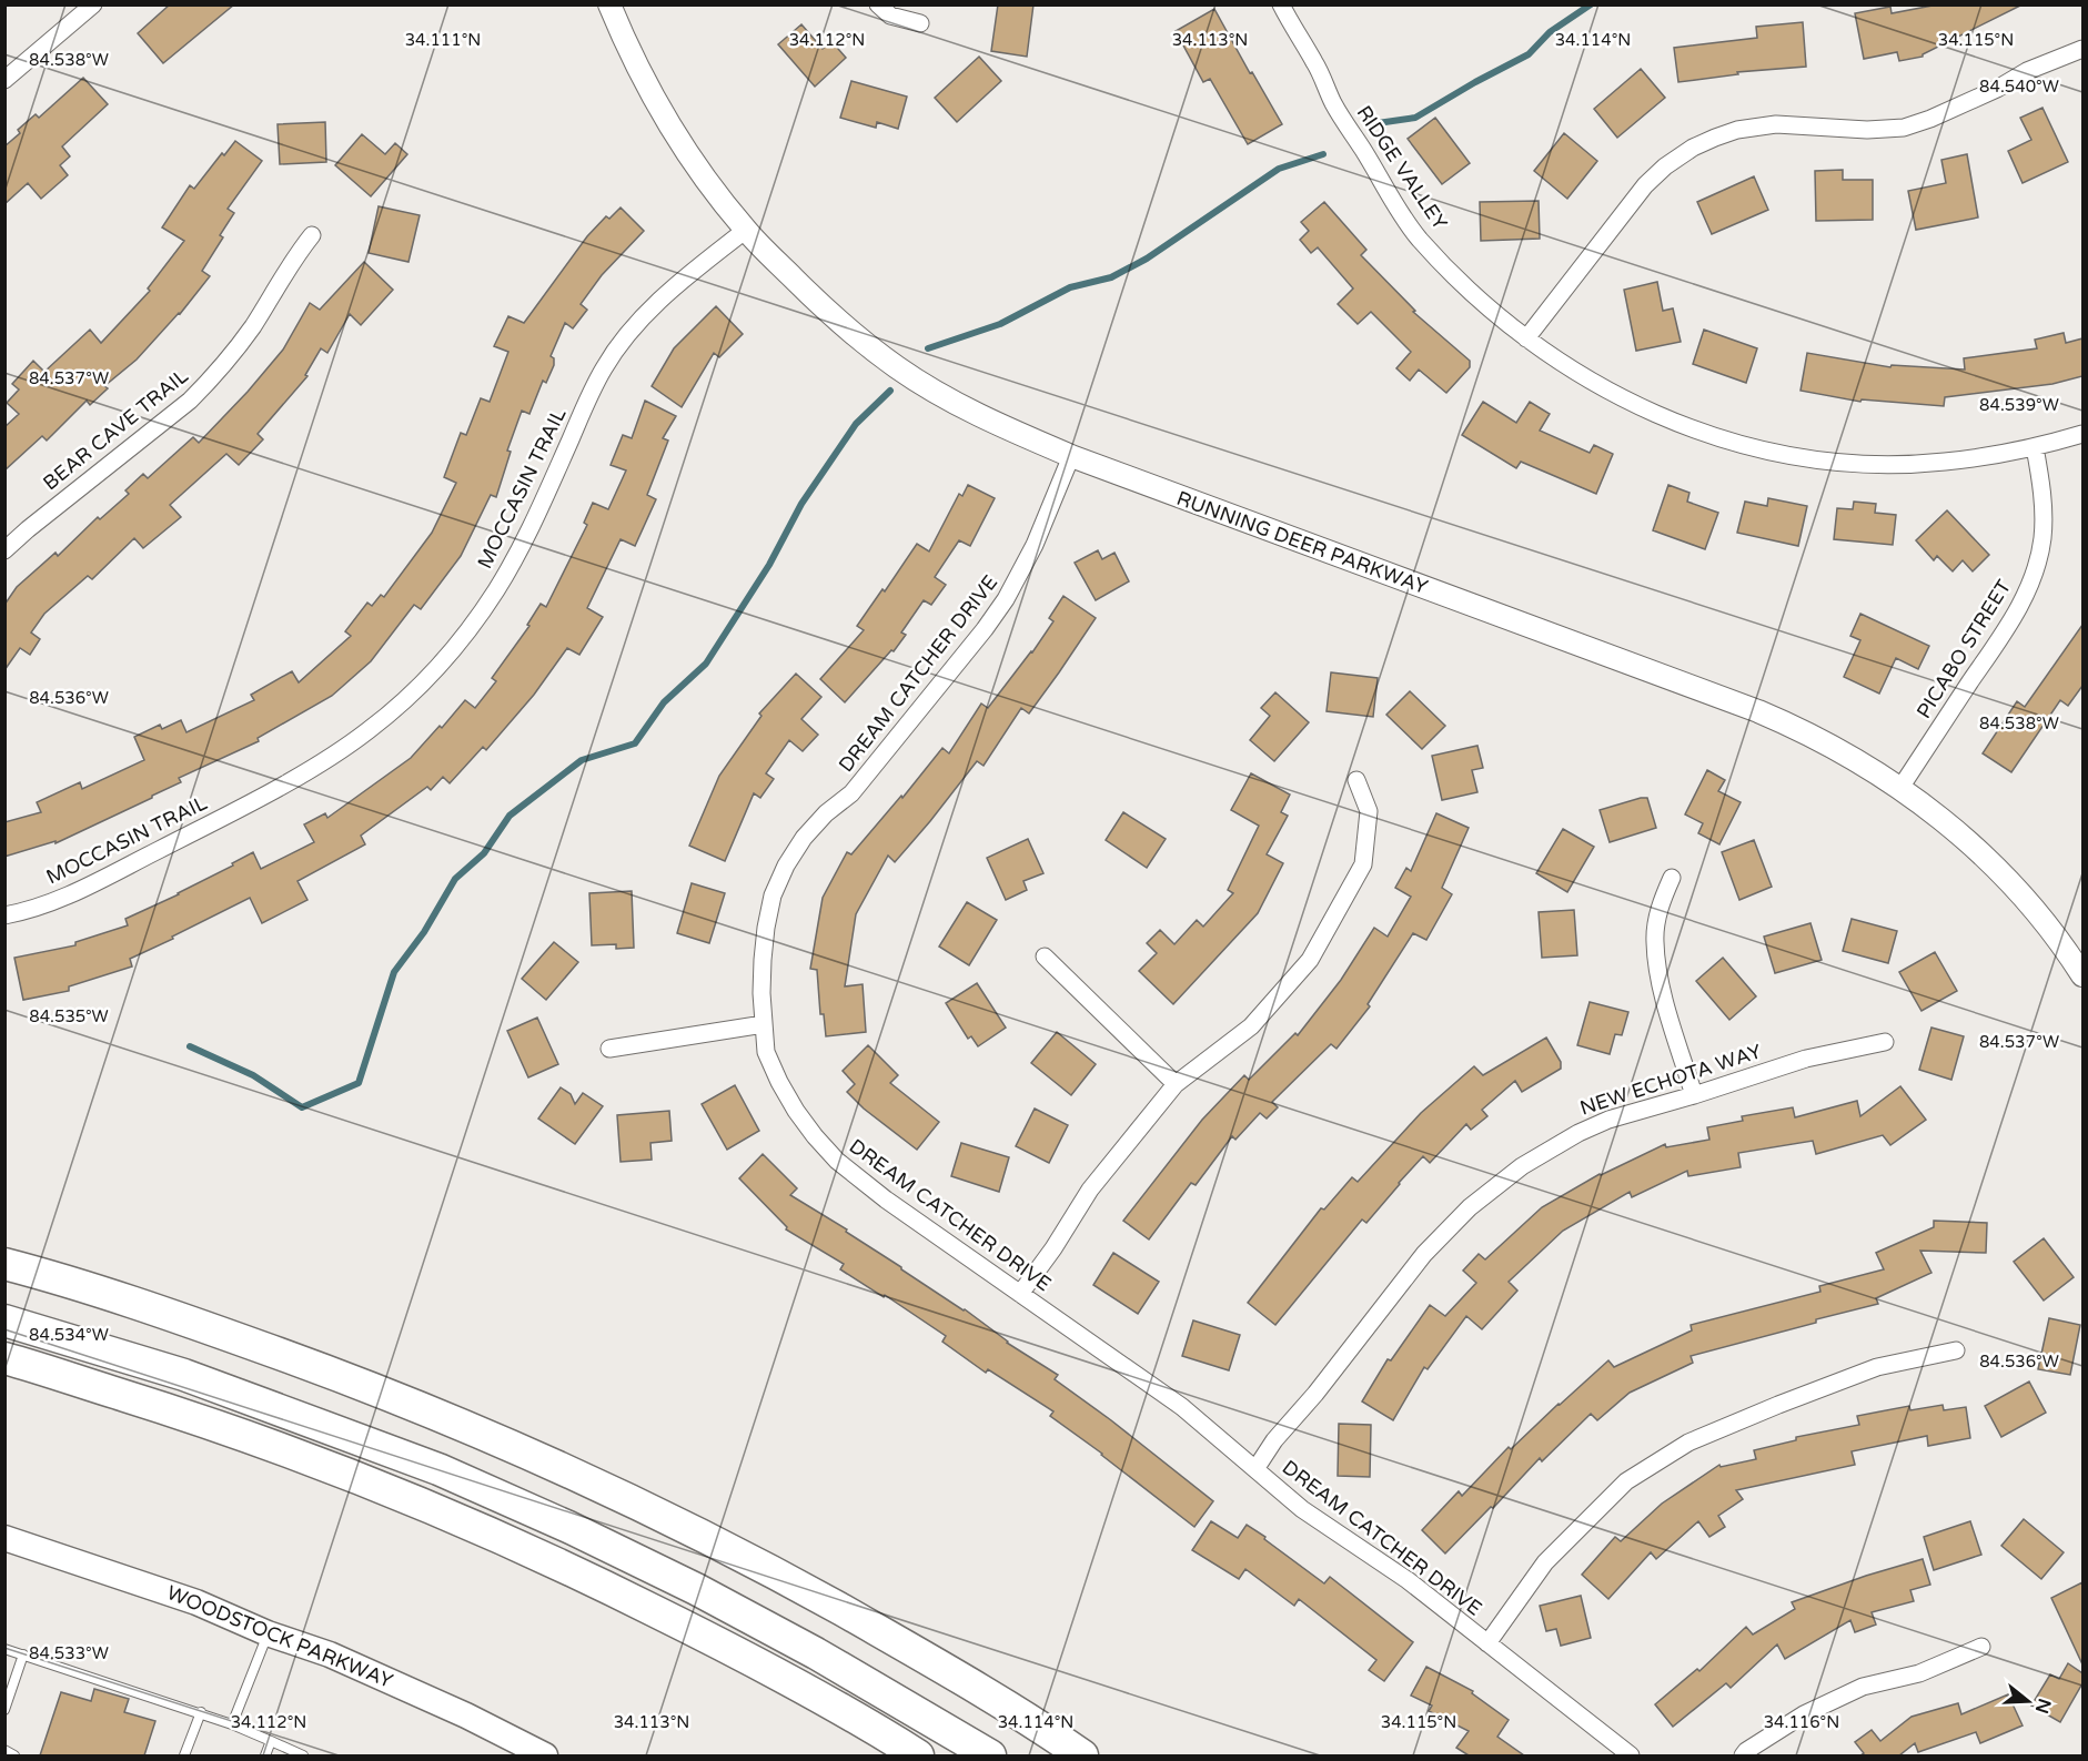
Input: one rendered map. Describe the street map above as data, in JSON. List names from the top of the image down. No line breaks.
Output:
{"streets":{"main road":["WOODSTOCK PARKWAY"],"street":["RIDGE VALLEY","BEAR CAVE TRAIL","MOCCASIN TRAIL","RUNNING DEER PARKWAY","PICABO STREET","DREAM CATCHER DRIVE","NEW ECHOTA WAY"]},"crossings":[["RIDGE VALLEY","PICABO STREET"],["MOCCASIN TRAIL","RUNNING DEER PARKWAY"],["RUNNING DEER PARKWAY","PICABO STREET"],["RUNNING DEER PARKWAY","DREAM CATCHER DRIVE"],["DREAM CATCHER DRIVE","NEW ECHOTA WAY"]],"north":"right","coordinates":["34.111°N","34.112°N","34.113°N","34.114°N","34.115°N","84.538°W","84.540°W","84.537°W","84.539°W","84.536°W","84.535°W","84.534°W","84.533°W","34.116°N"]}
